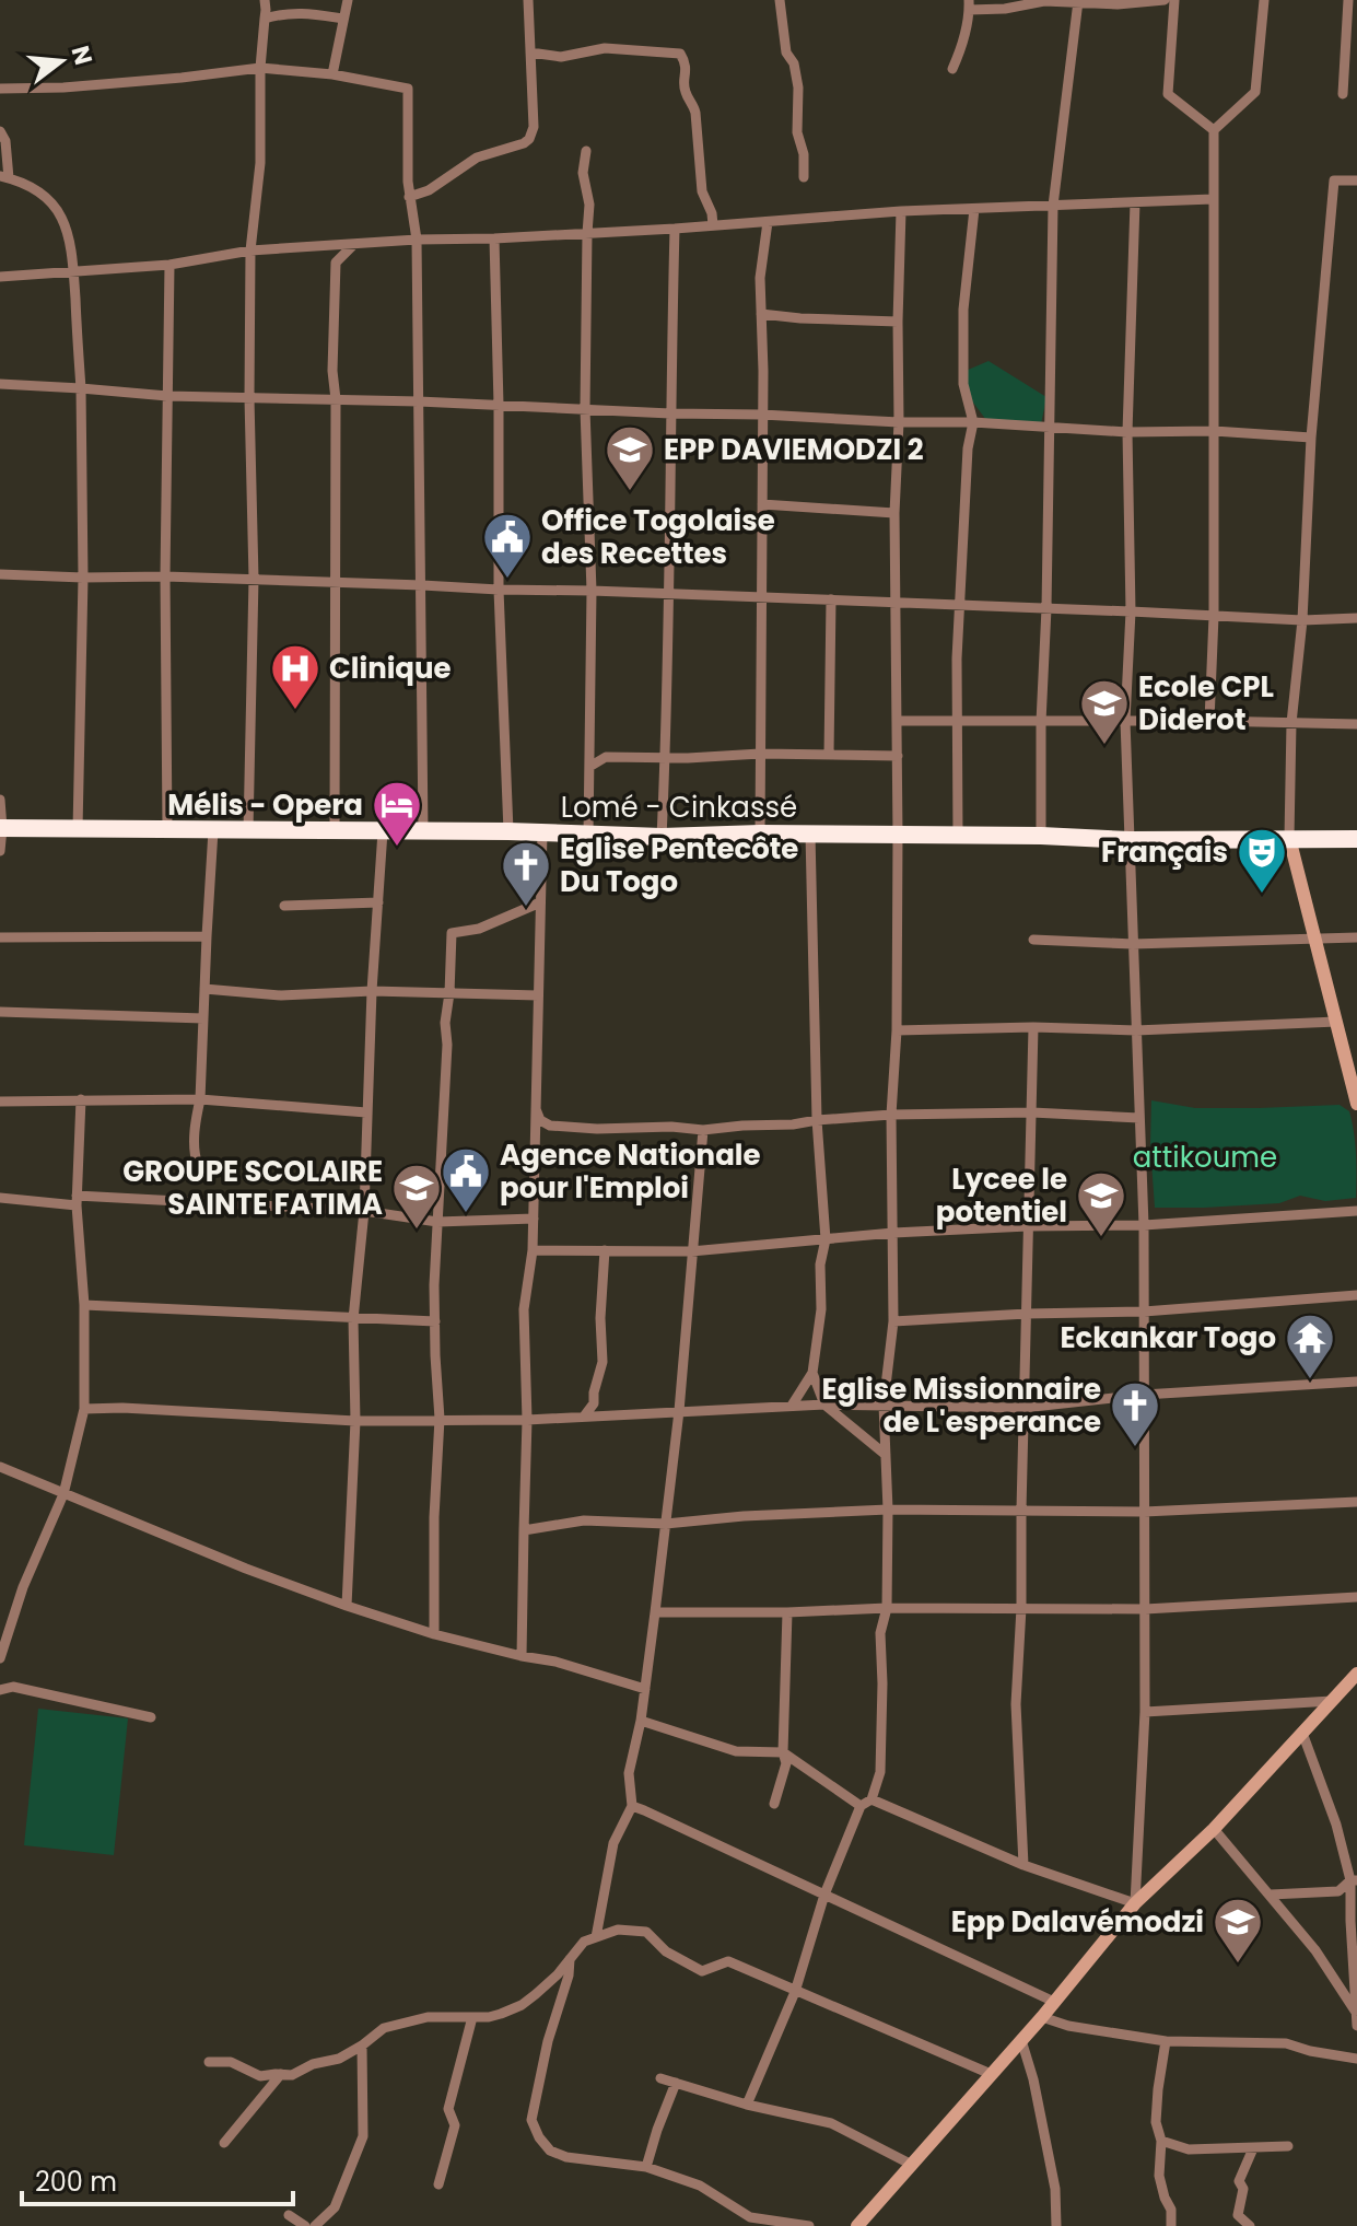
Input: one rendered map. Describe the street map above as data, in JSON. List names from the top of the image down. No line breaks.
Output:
{"streets":{"highway":["Lomé - Cinkassé"]},"parks":["attikoume"],"places":{"school or university":["EPP DAVIEMODZI 2","Ecole CPL Diderot","GROUPE SCOLAIRE SAINTE FATIMA","Lycee le potentiel","Epp Dalavémodzi"],"public building":["Office Togolaise des Recettes","Agence Nationale pour l'Emploi"],"hospital":["Clinique"],"hotel":["Mélis - Opera"],"theatre":["Français"],"church":["Eglise Pentecôte Du Togo","Eglise Missionnaire de L'esperance"],"temple":["Eckankar Togo"]},"scale_bar":"200 m","north":"right"}
